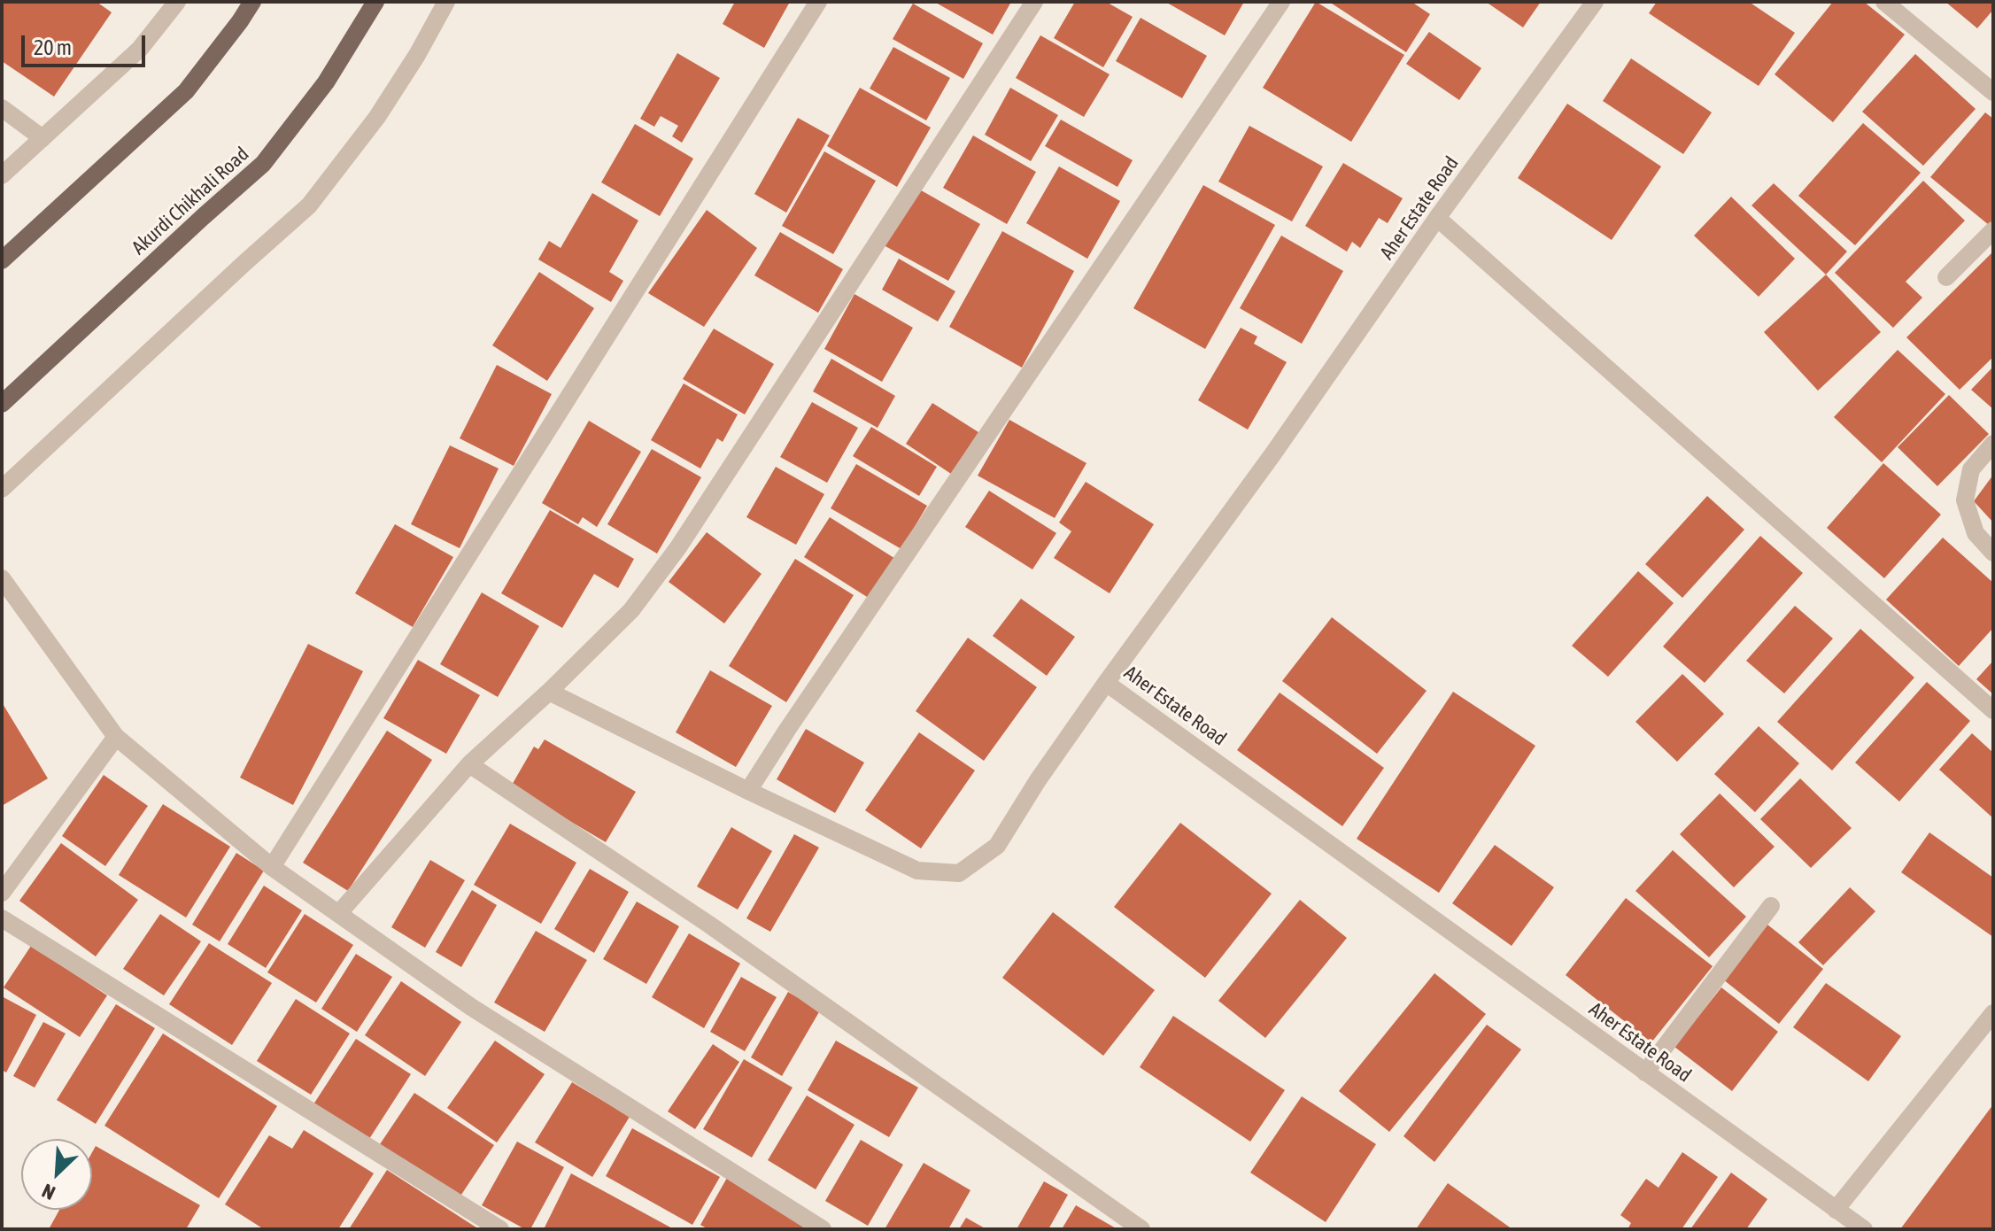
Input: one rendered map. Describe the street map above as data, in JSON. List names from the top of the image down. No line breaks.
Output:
{"streets":{"main road":["Akurdi Chikhali Road"],"street":["Aher Estate Road"]},"scale_bar":"20 m","north":"bottom left"}
